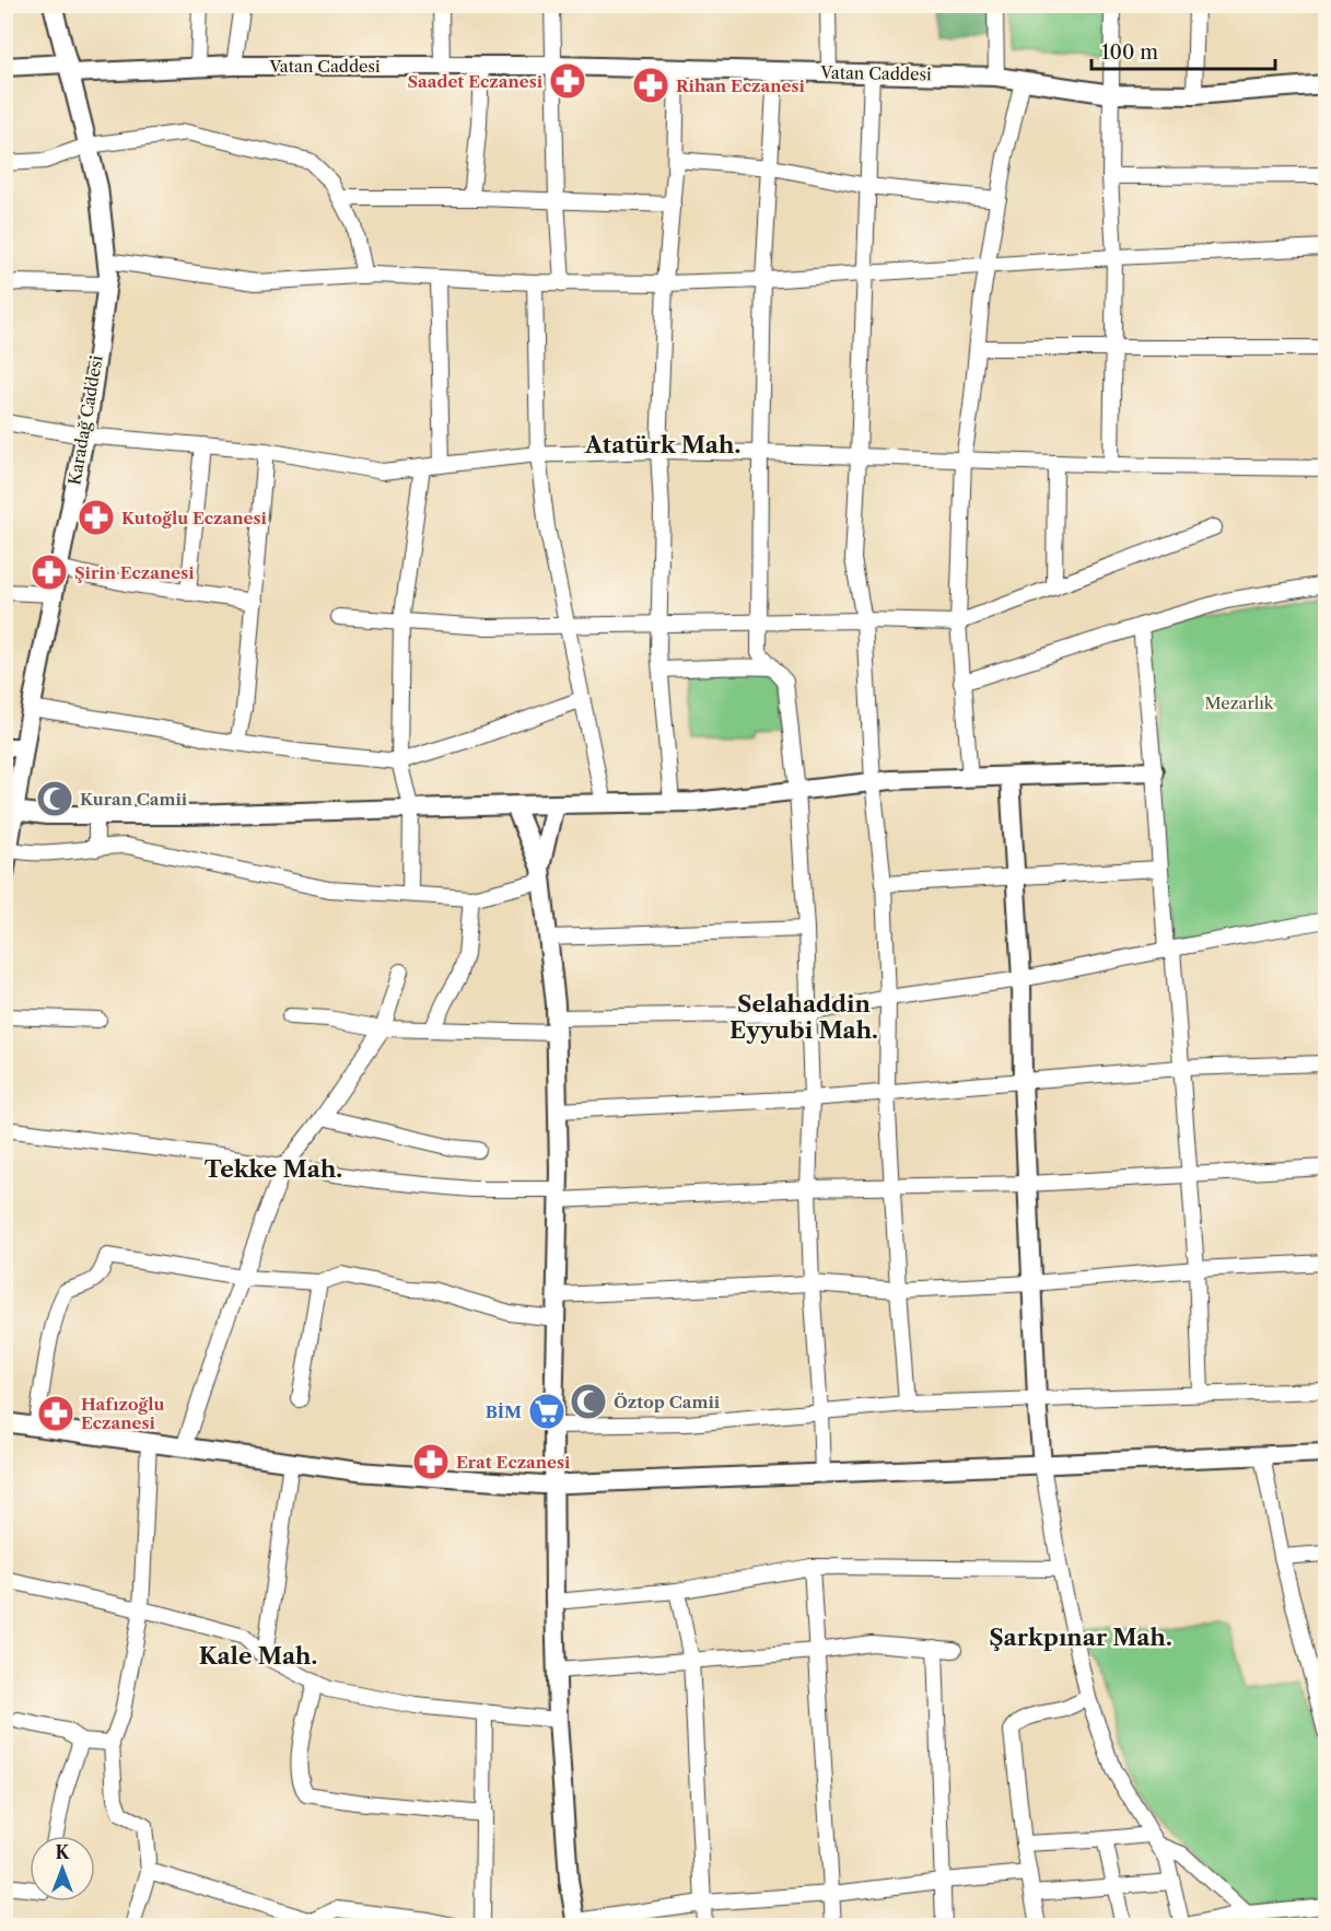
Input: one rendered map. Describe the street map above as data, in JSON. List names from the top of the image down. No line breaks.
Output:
{"streets":{"street":["Vatan Caddesi","Karadağ Caddesi"]},"crossings":[["Vatan Caddesi","Karadağ Caddesi"]],"districts":["Atatürk Mah.","Selahaddin Eyyubi Mah.","Tekke Mah.","Şarkpınar Mah.","Kale Mah."],"parks":["Mezarlık"],"places":{"pharmacy":["Saadet Eczanesi","Rihan Eczanesi","Kutoğlu Eczanesi","Şirin Eczanesi","Hafızoğlu Eczanesi","Erat Eczanesi"],"mosque":["Kuran Camii","Öztop Camii"],"supermarket":["BİM"]},"scale_bar":"100 m","north":"top"}
